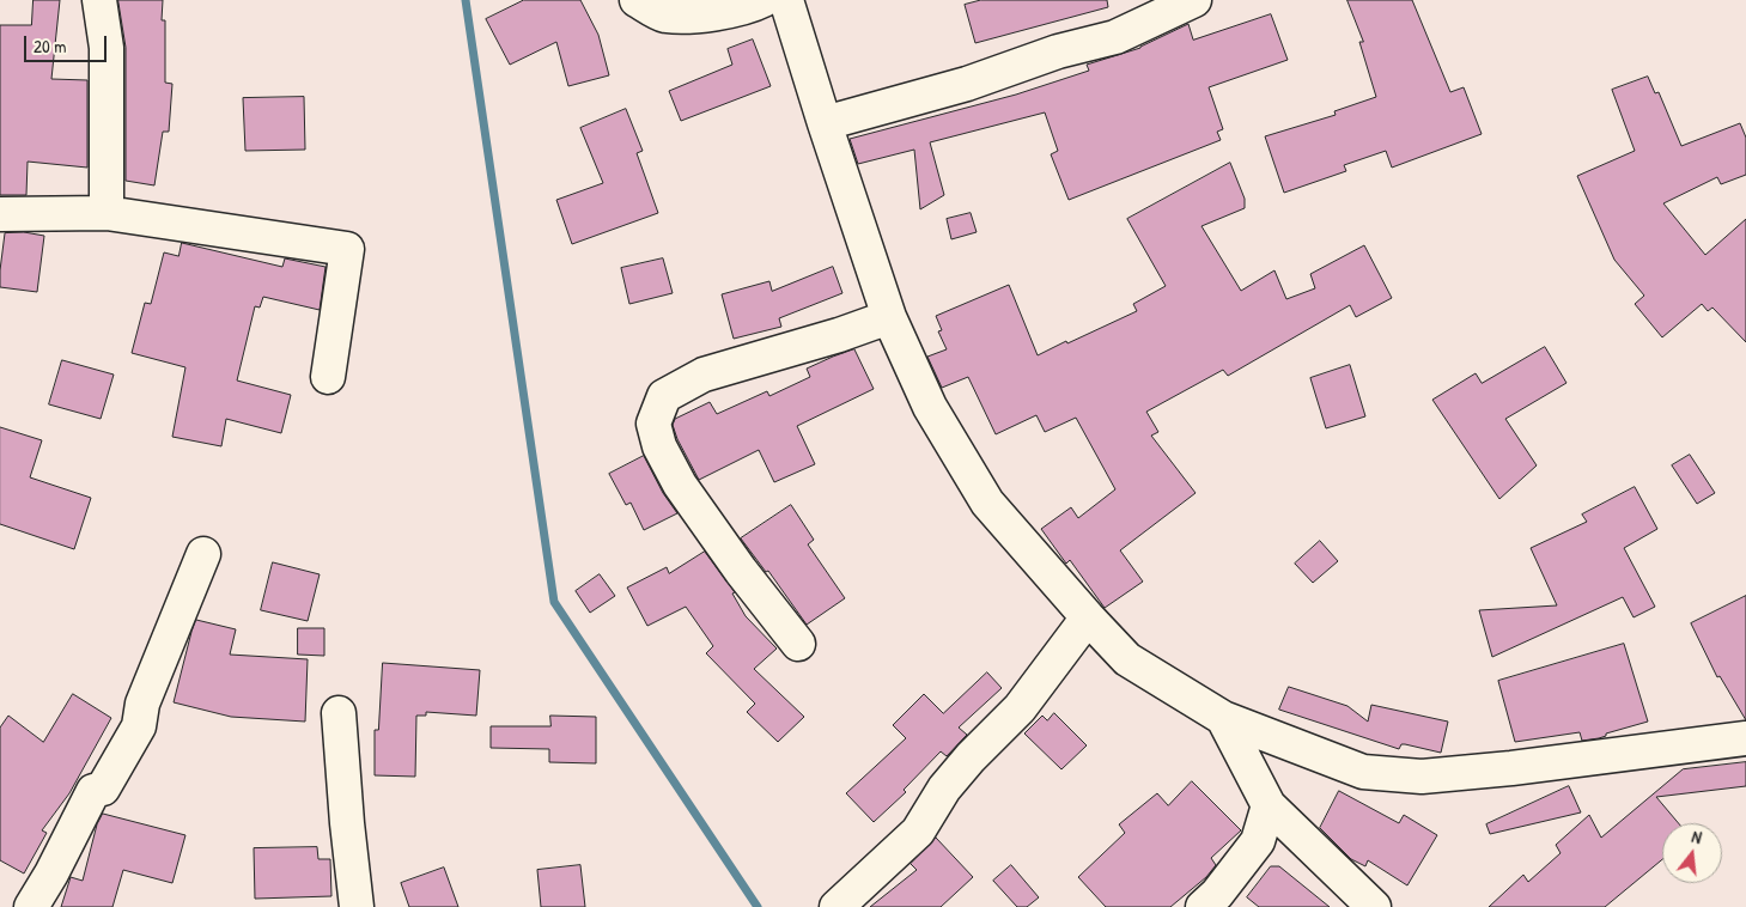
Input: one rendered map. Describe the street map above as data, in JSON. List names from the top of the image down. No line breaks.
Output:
{"scale_bar":"20 m","north":"top"}
